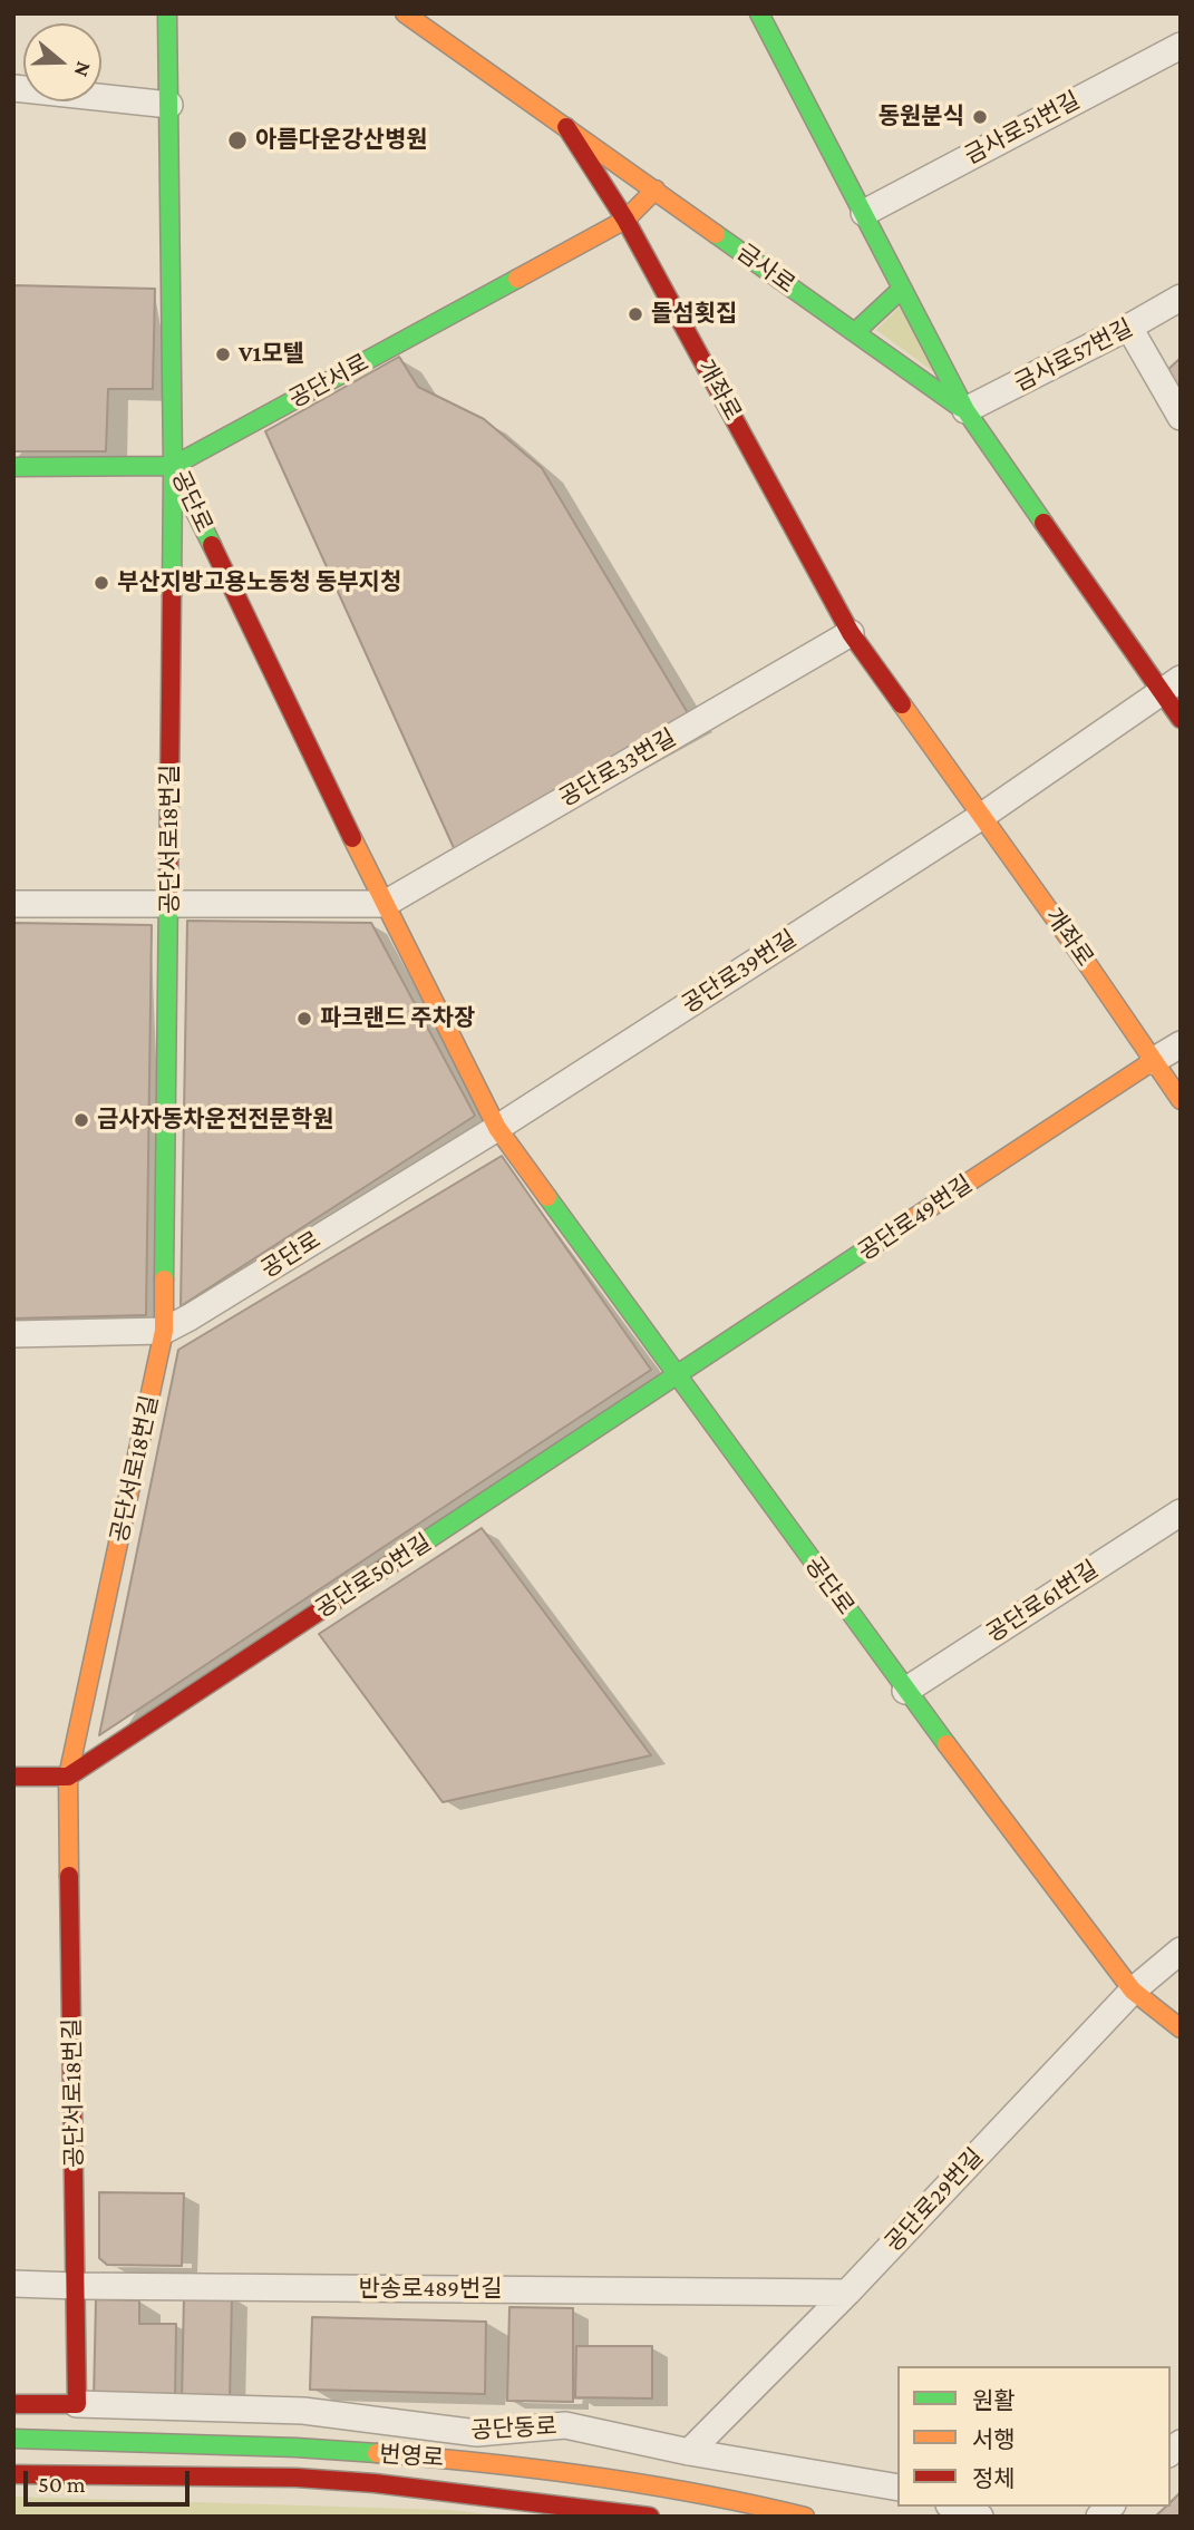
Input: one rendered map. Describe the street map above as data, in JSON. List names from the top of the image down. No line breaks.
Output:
{"streets":{"main road":["금사로","공단서로","개좌로","공단로","공단서로18번길","공단로49번길","공단로50번길","번영로"],"street":["금사로51번길","금사로57번길","공단로33번길","공단로39번길","공단로61번길","공단로29번길","반송로489번길","공단동로"]},"crossings":[["금사로51번길","금사로"],["금사로","금사로57번길"],["금사로","공단서로"],["금사로","개좌로"],["공단서로","개좌로"],["공단서로","공단로"],["공단서로","공단서로18번길"],["개좌로","공단로33번길"],["개좌로","공단로39번길"],["개좌로","공단로49번길"],["공단로","공단로33번길"],["공단로","공단서로18번길"],["공단로","공단로39번길"],["공단로","공단로49번길"],["공단로","공단로50번길"],["공단로","공단로61번길"],["공단로","공단로29번길"],["공단서로18번길","공단로50번길"],["공단서로18번길","반송로489번길"],["공단서로18번길","공단동로"],["공단로49번길","공단로50번길"],["공단로29번길","반송로489번길"],["공단로29번길","공단동로"]],"places":["동원분식","아름다운강산병원","돌섬횟집","V1모텔","부산지방고용노동청 동부지청","파크랜드 주차장","금사자동차운전전문학원"],"legend":["원활","서행","정체"],"scale_bar":"50 m","north":"right"}
